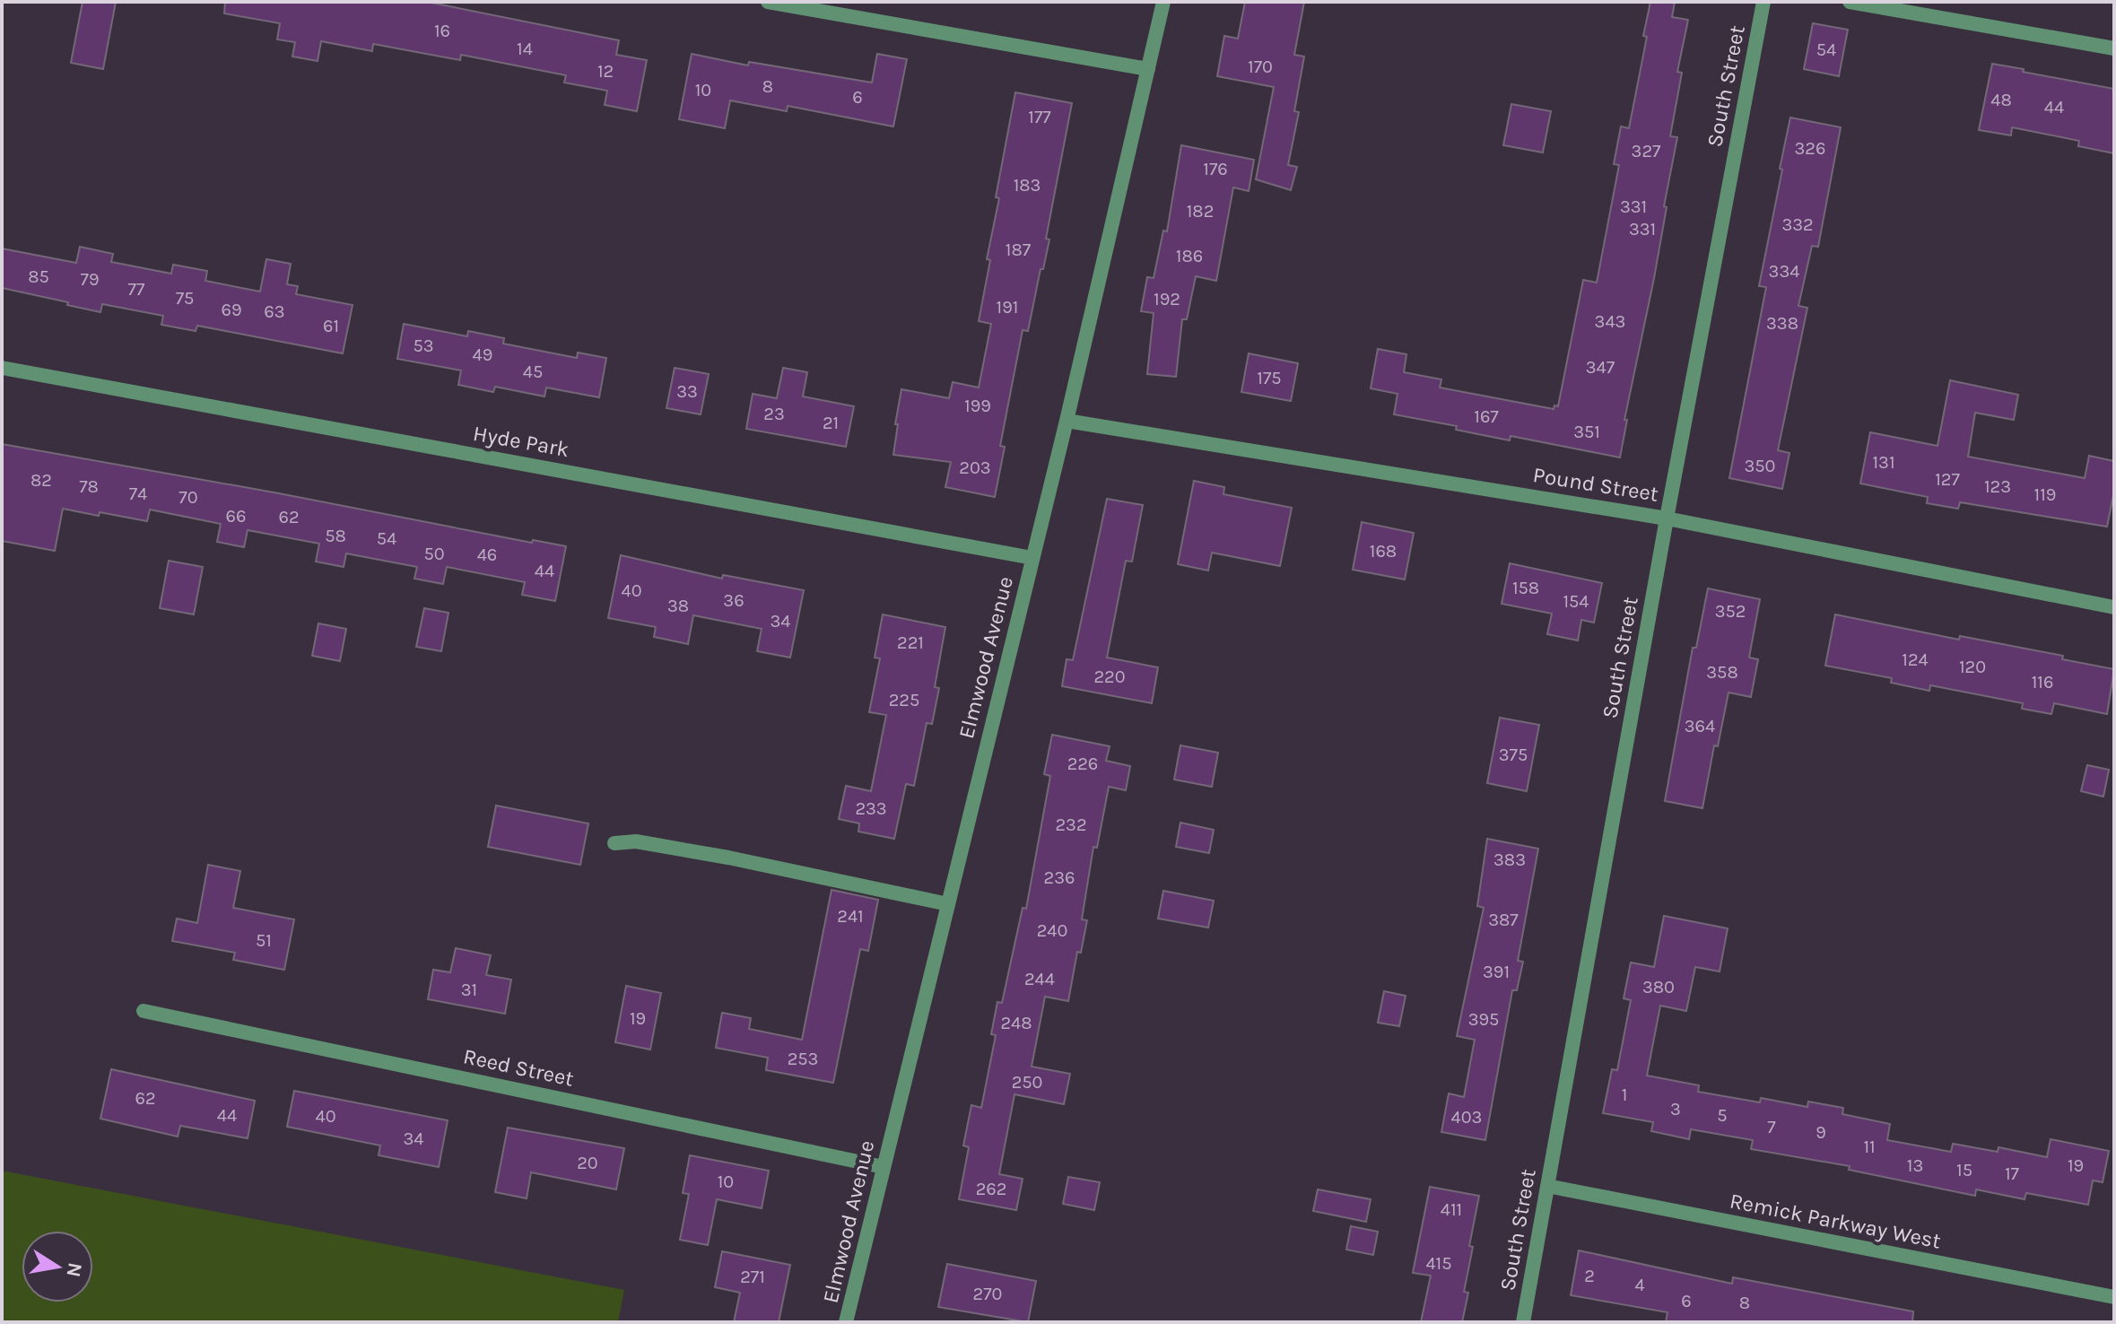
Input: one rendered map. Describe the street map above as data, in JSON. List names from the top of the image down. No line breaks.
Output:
{"streets":{"street":["South Street","Hyde Park","Pound Street","Elmwood Avenue","Reed Street","Remick Parkway West"]},"crossings":[["South Street","Pound Street"],["South Street","Remick Parkway West"],["Hyde Park","Elmwood Avenue"],["Pound Street","Elmwood Avenue"],["Elmwood Avenue","Reed Street"]],"house_numbers":["16","14","54","170","12","8","10","6","48","44","177","326","327","176","183","331","182","332","331","187","186","334","85","79","77","75","192","191","69","63","343","338","61","53","49","347","45","175","33","199","23","167","21","351","131","350","203","127","82","78","123","74","119","70","66","62","58","54","168","50","46","44","158","40","36","154","38","352","34","221","124","120","358","220","116","225","364","375","226","233","232","383","236","241","387","240","51","391","244","380","31","19","395","248","253","250","1","62","3","44","5","40","403","7","9","34","11","20","13","19","15","17","10","262","411","415","2","271","4","270","6","8"],"north":"right"}
